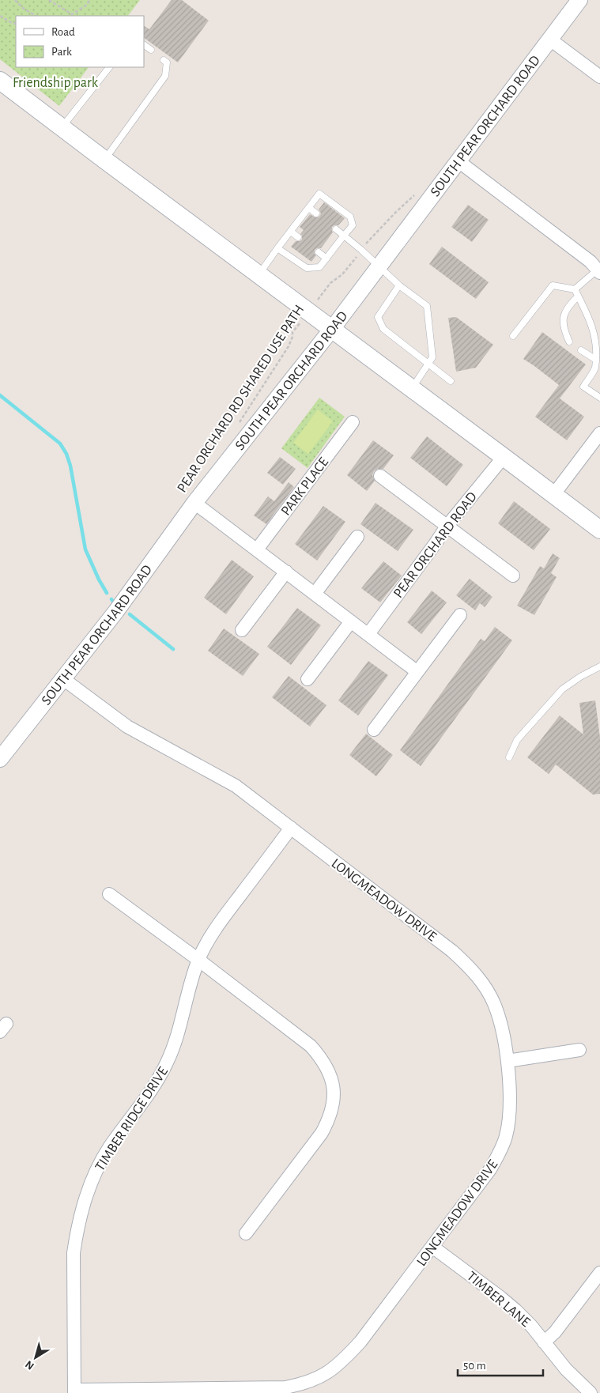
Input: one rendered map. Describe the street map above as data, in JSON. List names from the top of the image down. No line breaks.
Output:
{"streets":{"street":["SOUTH PEAR ORCHARD ROAD","PARK PLACE","PEAR ORCHARD ROAD","LONGMEADOW DRIVE","TIMBER RIDGE DRIVE","TIMBER LANE"],"path":["PEAR ORCHARD RD SHARED USE PATH"]},"crossings":[["SOUTH PEAR ORCHARD ROAD","LONGMEADOW DRIVE"],["LONGMEADOW DRIVE","TIMBER RIDGE DRIVE"],["LONGMEADOW DRIVE","TIMBER LANE"]],"parks":["Friendship park"],"legend":["Road","Park"],"scale_bar":"50 m","north":"bottom left"}
